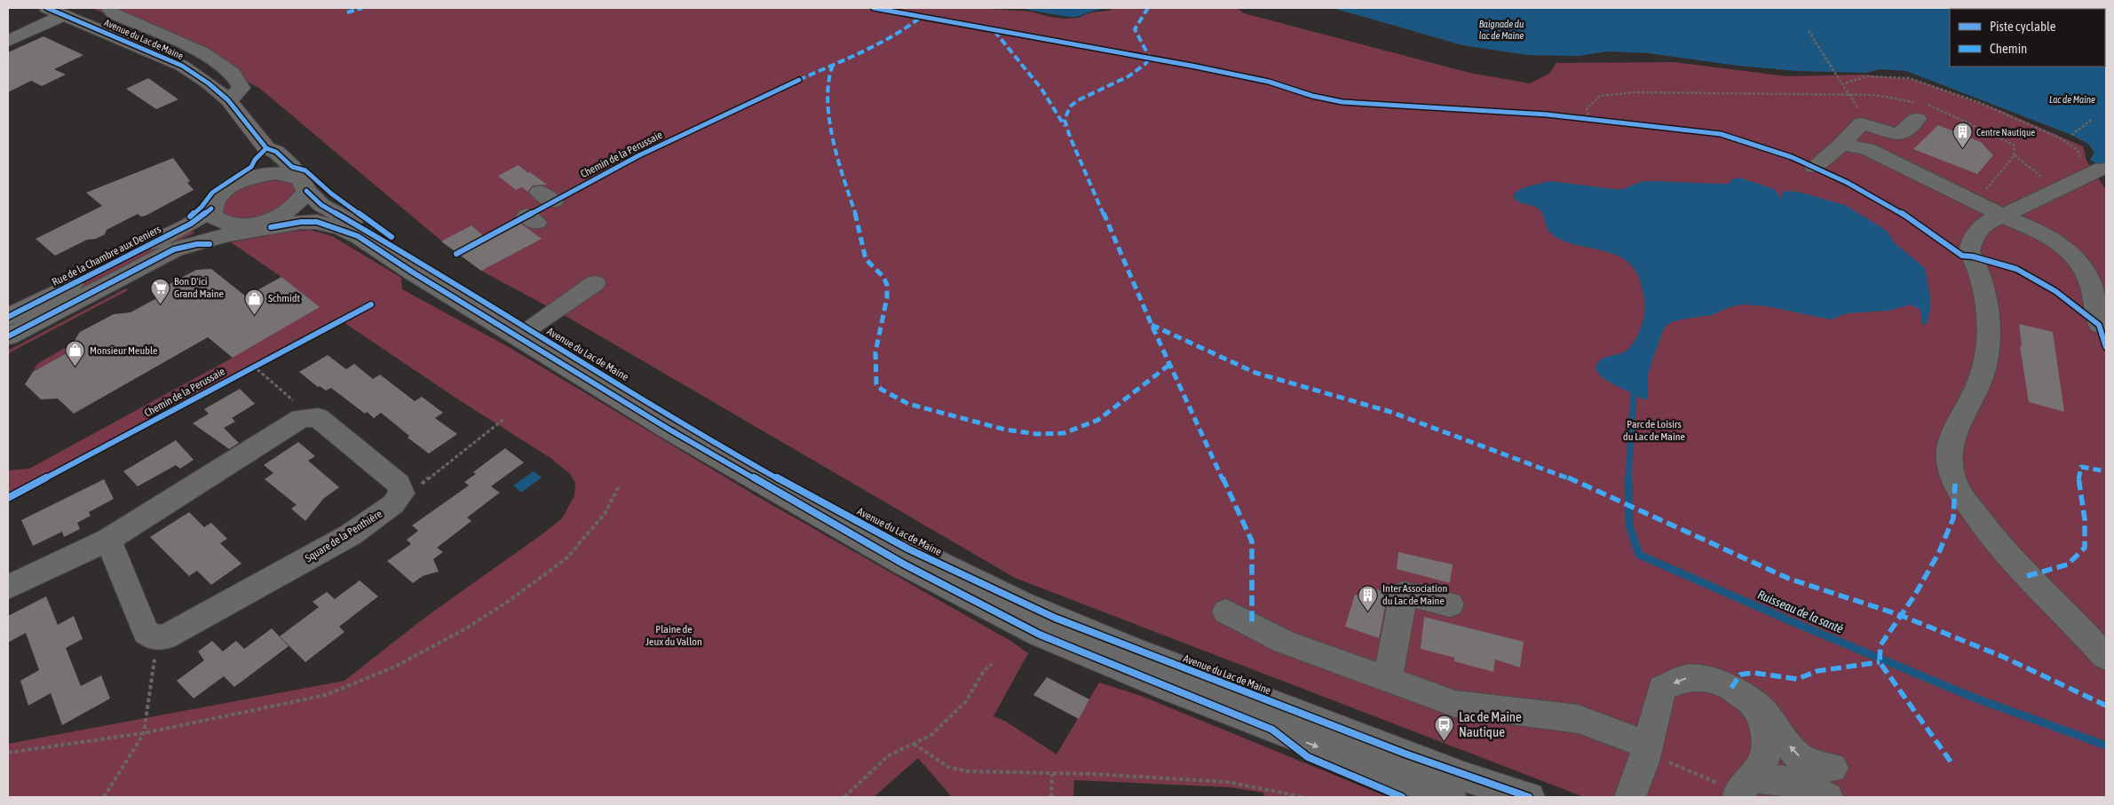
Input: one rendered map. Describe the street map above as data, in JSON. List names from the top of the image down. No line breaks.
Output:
{"streets":{"street":["Avenue du Lac de Maine","Rue de la Chambre aux Deniers","Square de la Penthière"],"cycle path":["Chemin de la Perussaie"]},"crossings":[["Avenue du Lac de Maine","Rue de la Chambre aux Deniers"]],"water":["Baignade du lac de Maine","Lac de Maine","Ruisseau de la santé"],"parks":["Parc de Loisirs du Lac de Maine","Plaine de Jeux du Vallon"],"places":{"building":["Centre Nautique","Inter Association du Lac de Maine"],"supermarket":["Bon D'ici Grand Maine"],"shop":["Schmidt","Monsieur Meuble"],"bus stop":["Lac de Maine Nautique"]},"legend":["Piste cyclable","Chemin"]}
